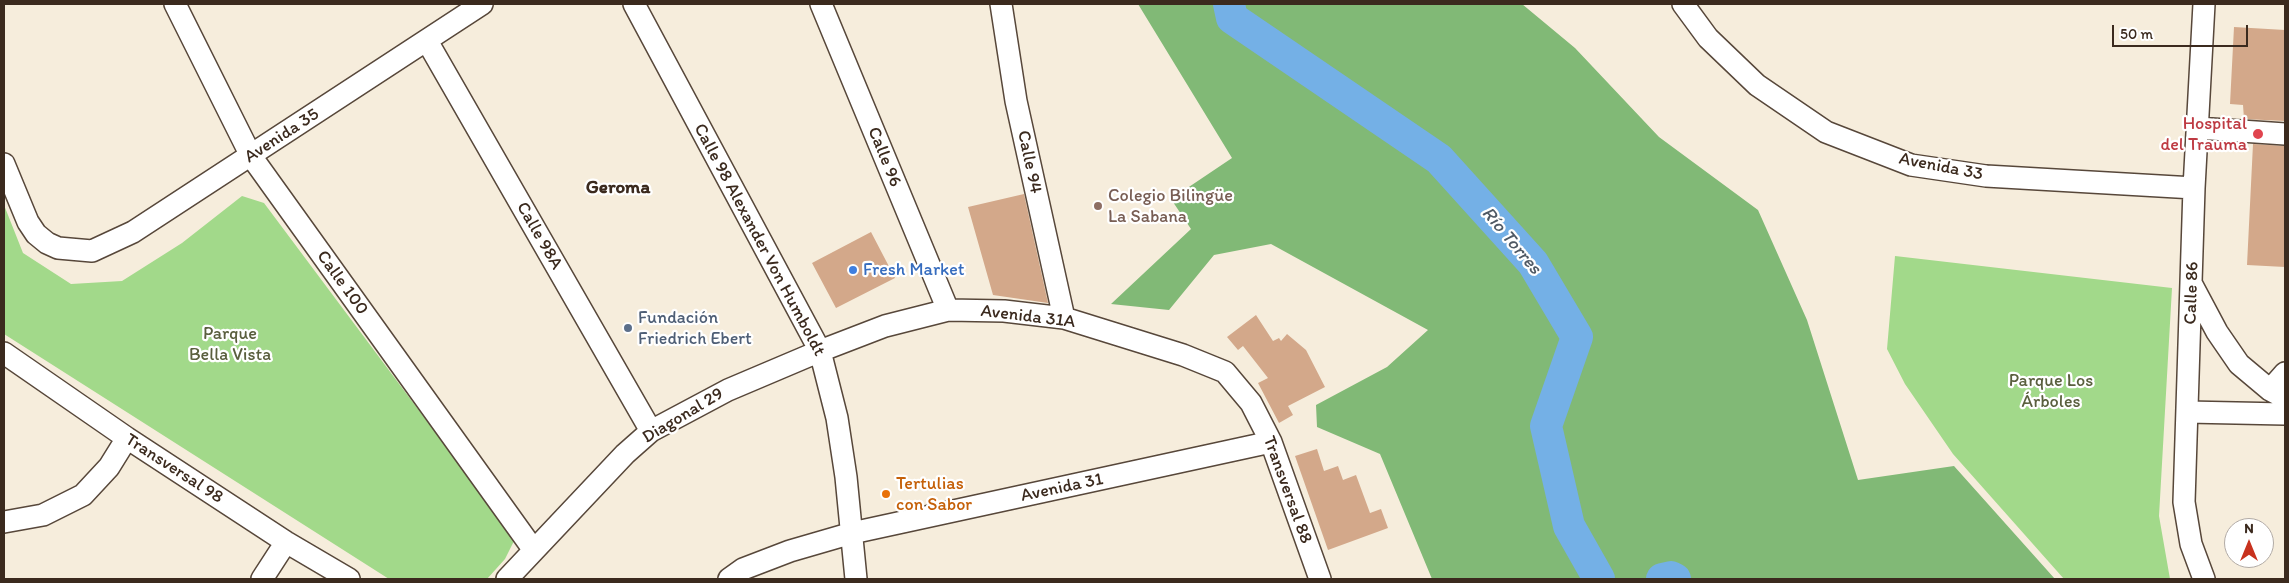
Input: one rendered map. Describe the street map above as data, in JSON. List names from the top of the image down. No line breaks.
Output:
{"streets":{"street":["Avenida 35","Calle 96","Calle 94","Avenida 33","Calle 98A","Calle 98 Alexander Von Humboldt","Calle 100","Calle 86","Avenida 31A","Diagonal 29","Transversal 98","Avenida 31","Transversal 88"]},"crossings":[["Avenida 35","Calle 98A"],["Avenida 35","Calle 100"],["Calle 96","Avenida 31A"],["Calle 94","Avenida 31A"],["Avenida 33","Calle 86"],["Calle 98A","Diagonal 29"],["Calle 98 Alexander Von Humboldt","Avenida 31A"],["Calle 98 Alexander Von Humboldt","Diagonal 29"],["Calle 98 Alexander Von Humboldt","Avenida 31"],["Calle 100","Diagonal 29"],["Avenida 31A","Diagonal 29"],["Avenida 31A","Transversal 88"],["Avenida 31","Transversal 88"]],"districts":["Geroma"],"water":["Río Torres"],"parks":["Parque Bella Vista","Parque Los Árboles"],"places":["Hospital del Trauma","Colegio Bilingüe La Sabana","Fresh Market","Fundación Friedrich Ebert","Tertulias con Sabor"],"scale_bar":"50 m","north":"top"}
